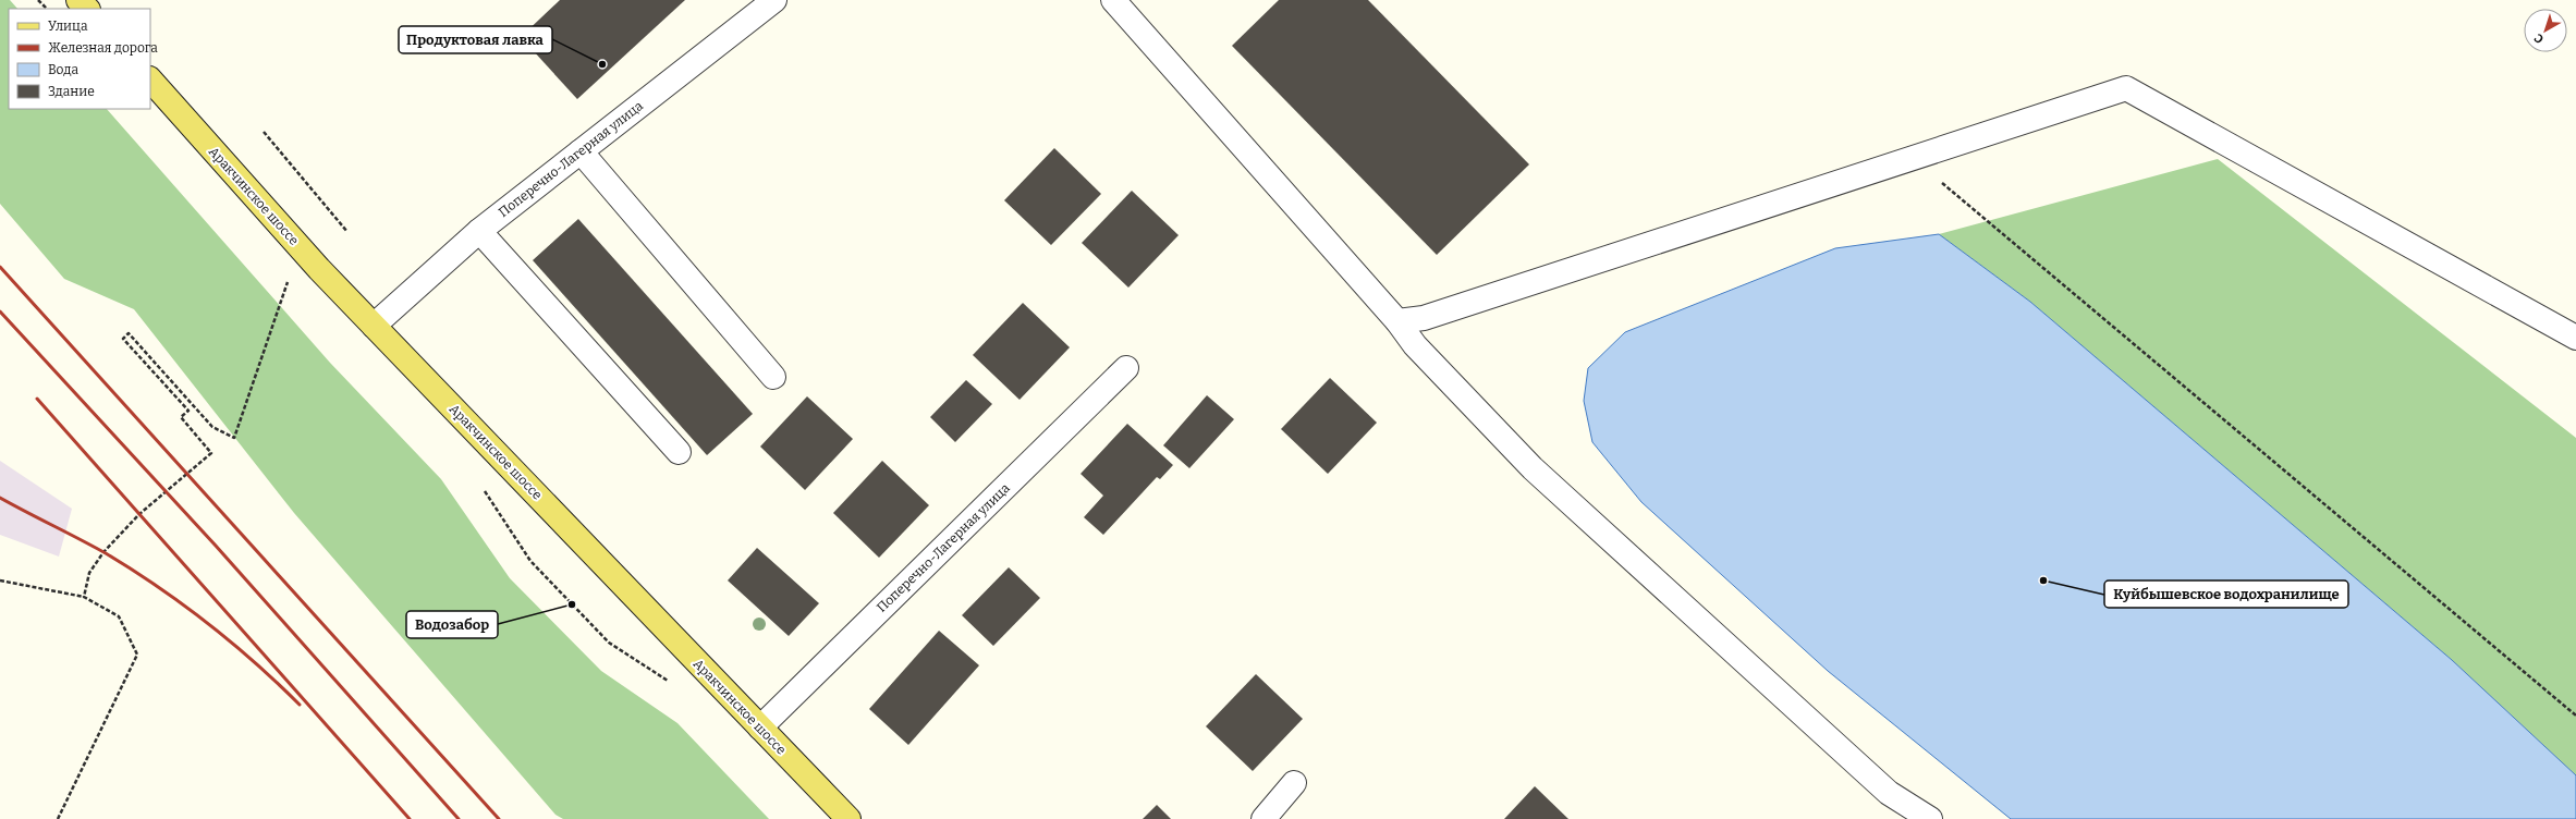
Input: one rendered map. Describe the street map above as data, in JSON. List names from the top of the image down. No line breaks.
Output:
{"streets":{"main road":["Аракчинское шоссе"],"street":["Поперечно-Лагерная улица"]},"crossings":[["Поперечно-Лагерная улица","Аракчинское шоссе"]],"places":["Продуктовая лавка","Куйбышевское водохранилище","Водозабор"],"legend":["Улица","Железная дорога","Вода","Здание"],"north":"bottom left"}
